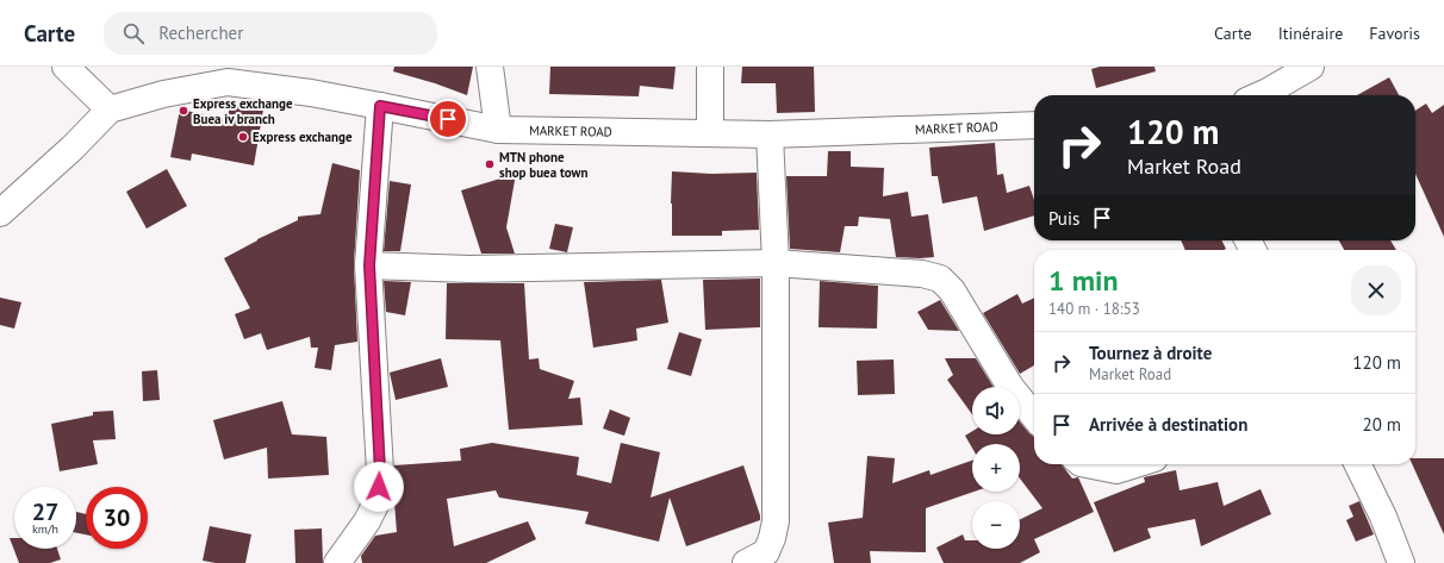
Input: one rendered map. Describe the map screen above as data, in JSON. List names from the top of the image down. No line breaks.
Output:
{"streets":{"street":["MARKET ROAD"]},"places":["Express exchange Buea iv branch","Express exchange","MTN phone shop buea town"],"page":{"header":"Carte","search":"Rechercher","nav":["Carte","Itinéraire","Favoris"],"turn":["120 m","Market Road"],"then":"Puis","heading":["1 min","140 m · 18:53"],"list":[{"name":"Tournez à droite","note":"Market Road","value":"120 m"},{"name":"Arrivée à destination","value":"20 m"}],"map_buttons":["+","−"],"speed":"27 km/h","limit":"30"}}
